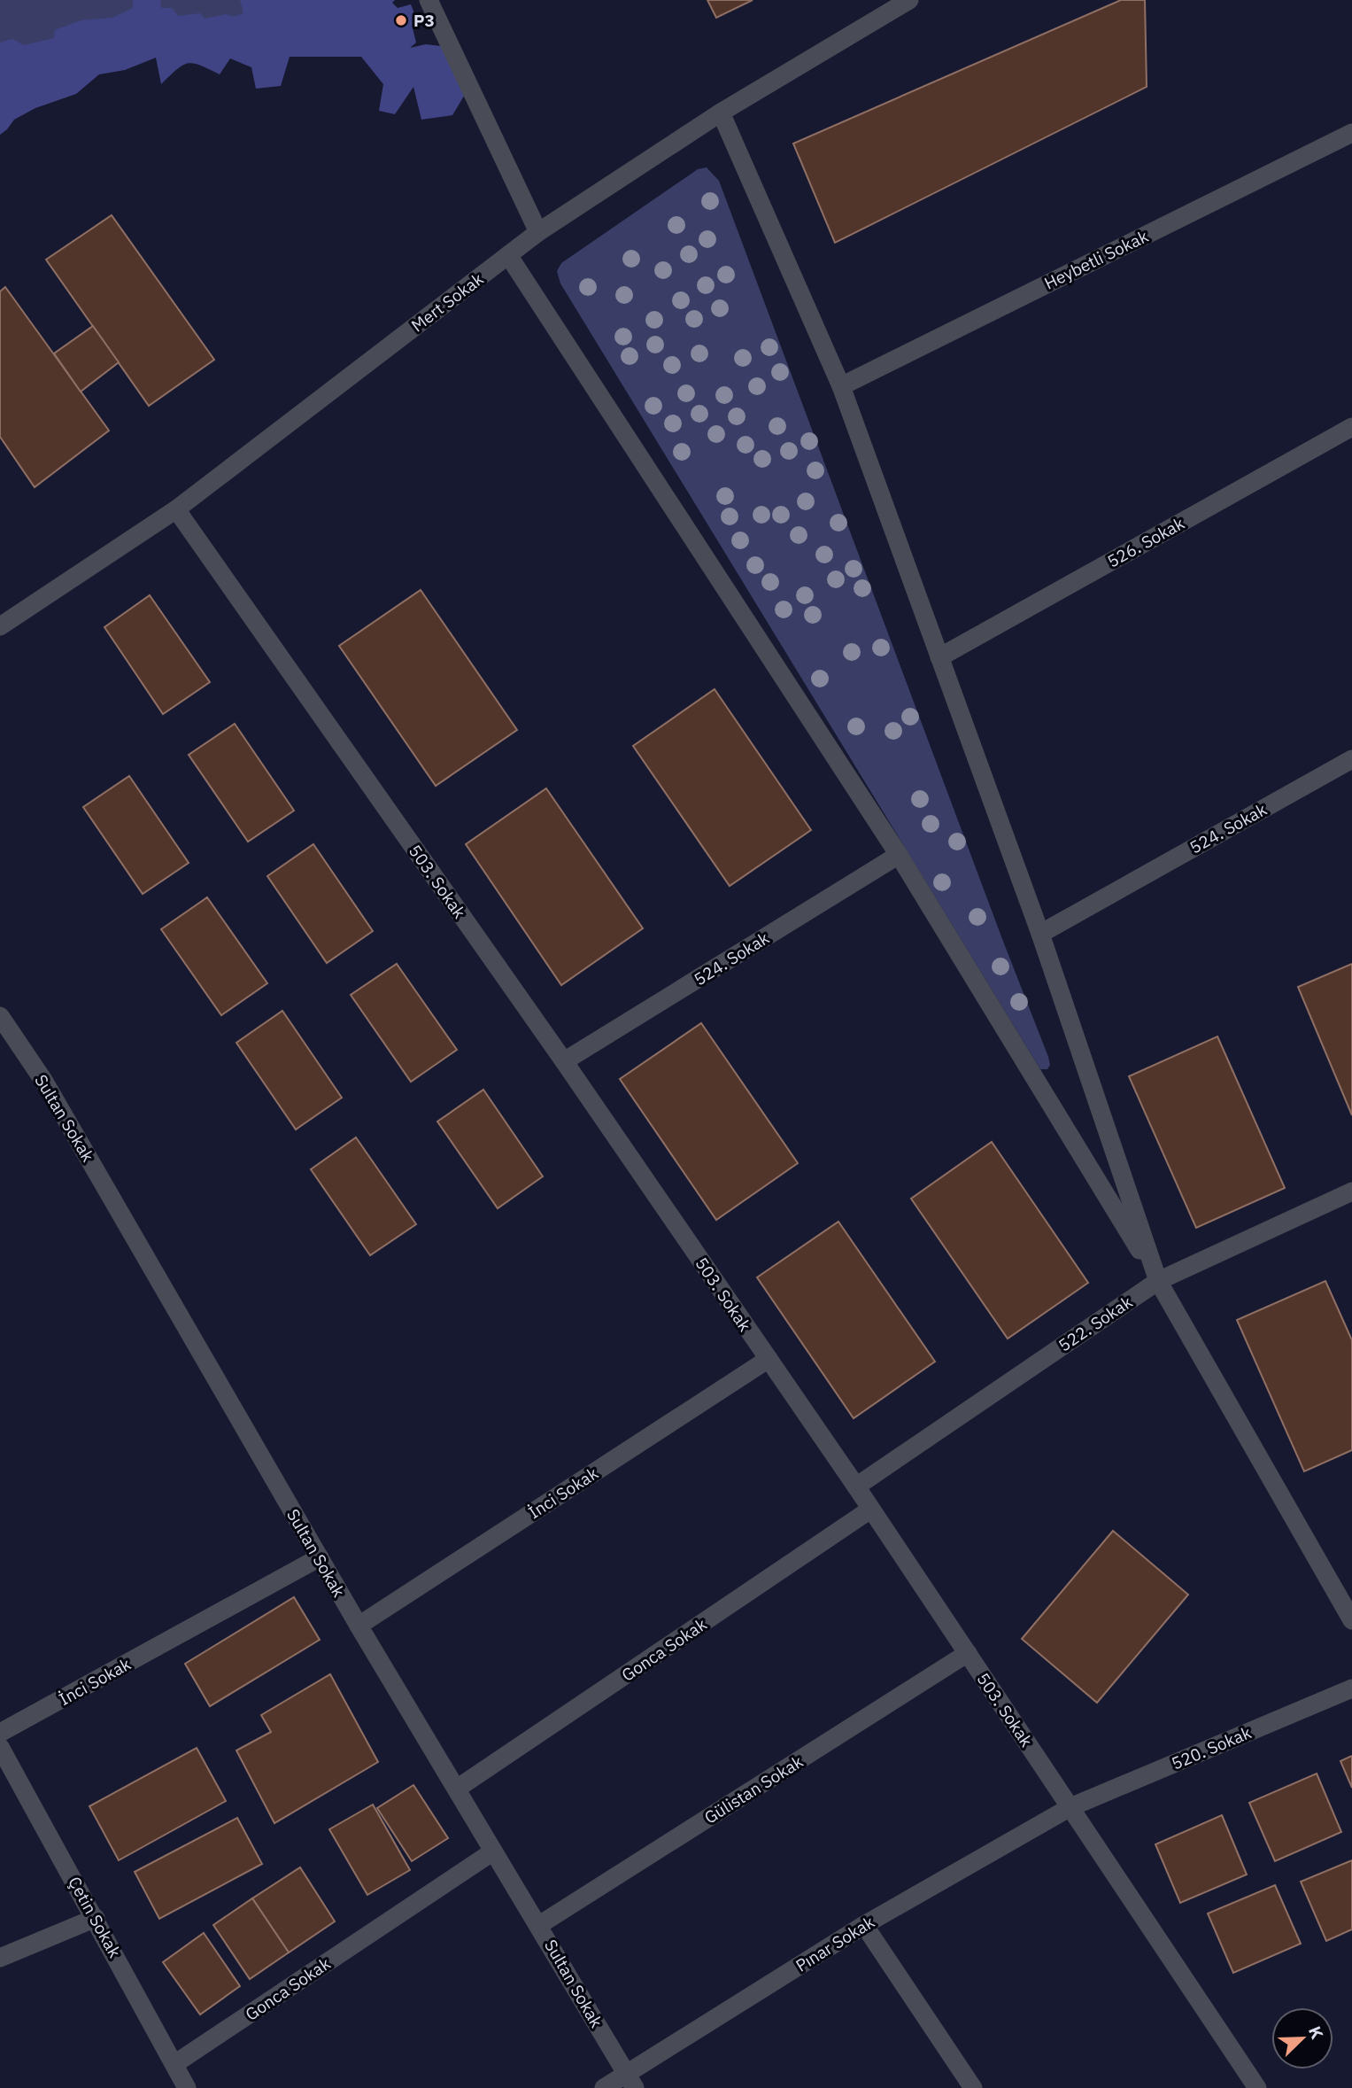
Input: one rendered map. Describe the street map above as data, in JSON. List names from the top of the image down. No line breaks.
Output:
{"streets":{"street":["Heybetli Sokak","Mert Sokak","526. Sokak","524. Sokak","503. Sokak","Sultan Sokak","522. Sokak","İnci Sokak","Gonca Sokak","520. Sokak","Gülistan Sokak","Çetin Sokak","Pınar Sokak"]},"crossings":[["Mert Sokak","503. Sokak"],["524. Sokak","503. Sokak"],["503. Sokak","522. Sokak"],["503. Sokak","İnci Sokak"],["503. Sokak","Gonca Sokak"],["503. Sokak","520. Sokak"],["503. Sokak","Gülistan Sokak"],["503. Sokak","Pınar Sokak"],["Sultan Sokak","İnci Sokak"],["Sultan Sokak","Gonca Sokak"],["Sultan Sokak","Gülistan Sokak"],["Sultan Sokak","Pınar Sokak"],["Gonca Sokak","Çetin Sokak"],["520. Sokak","Pınar Sokak"]],"places":["P3"],"north":"top right"}
